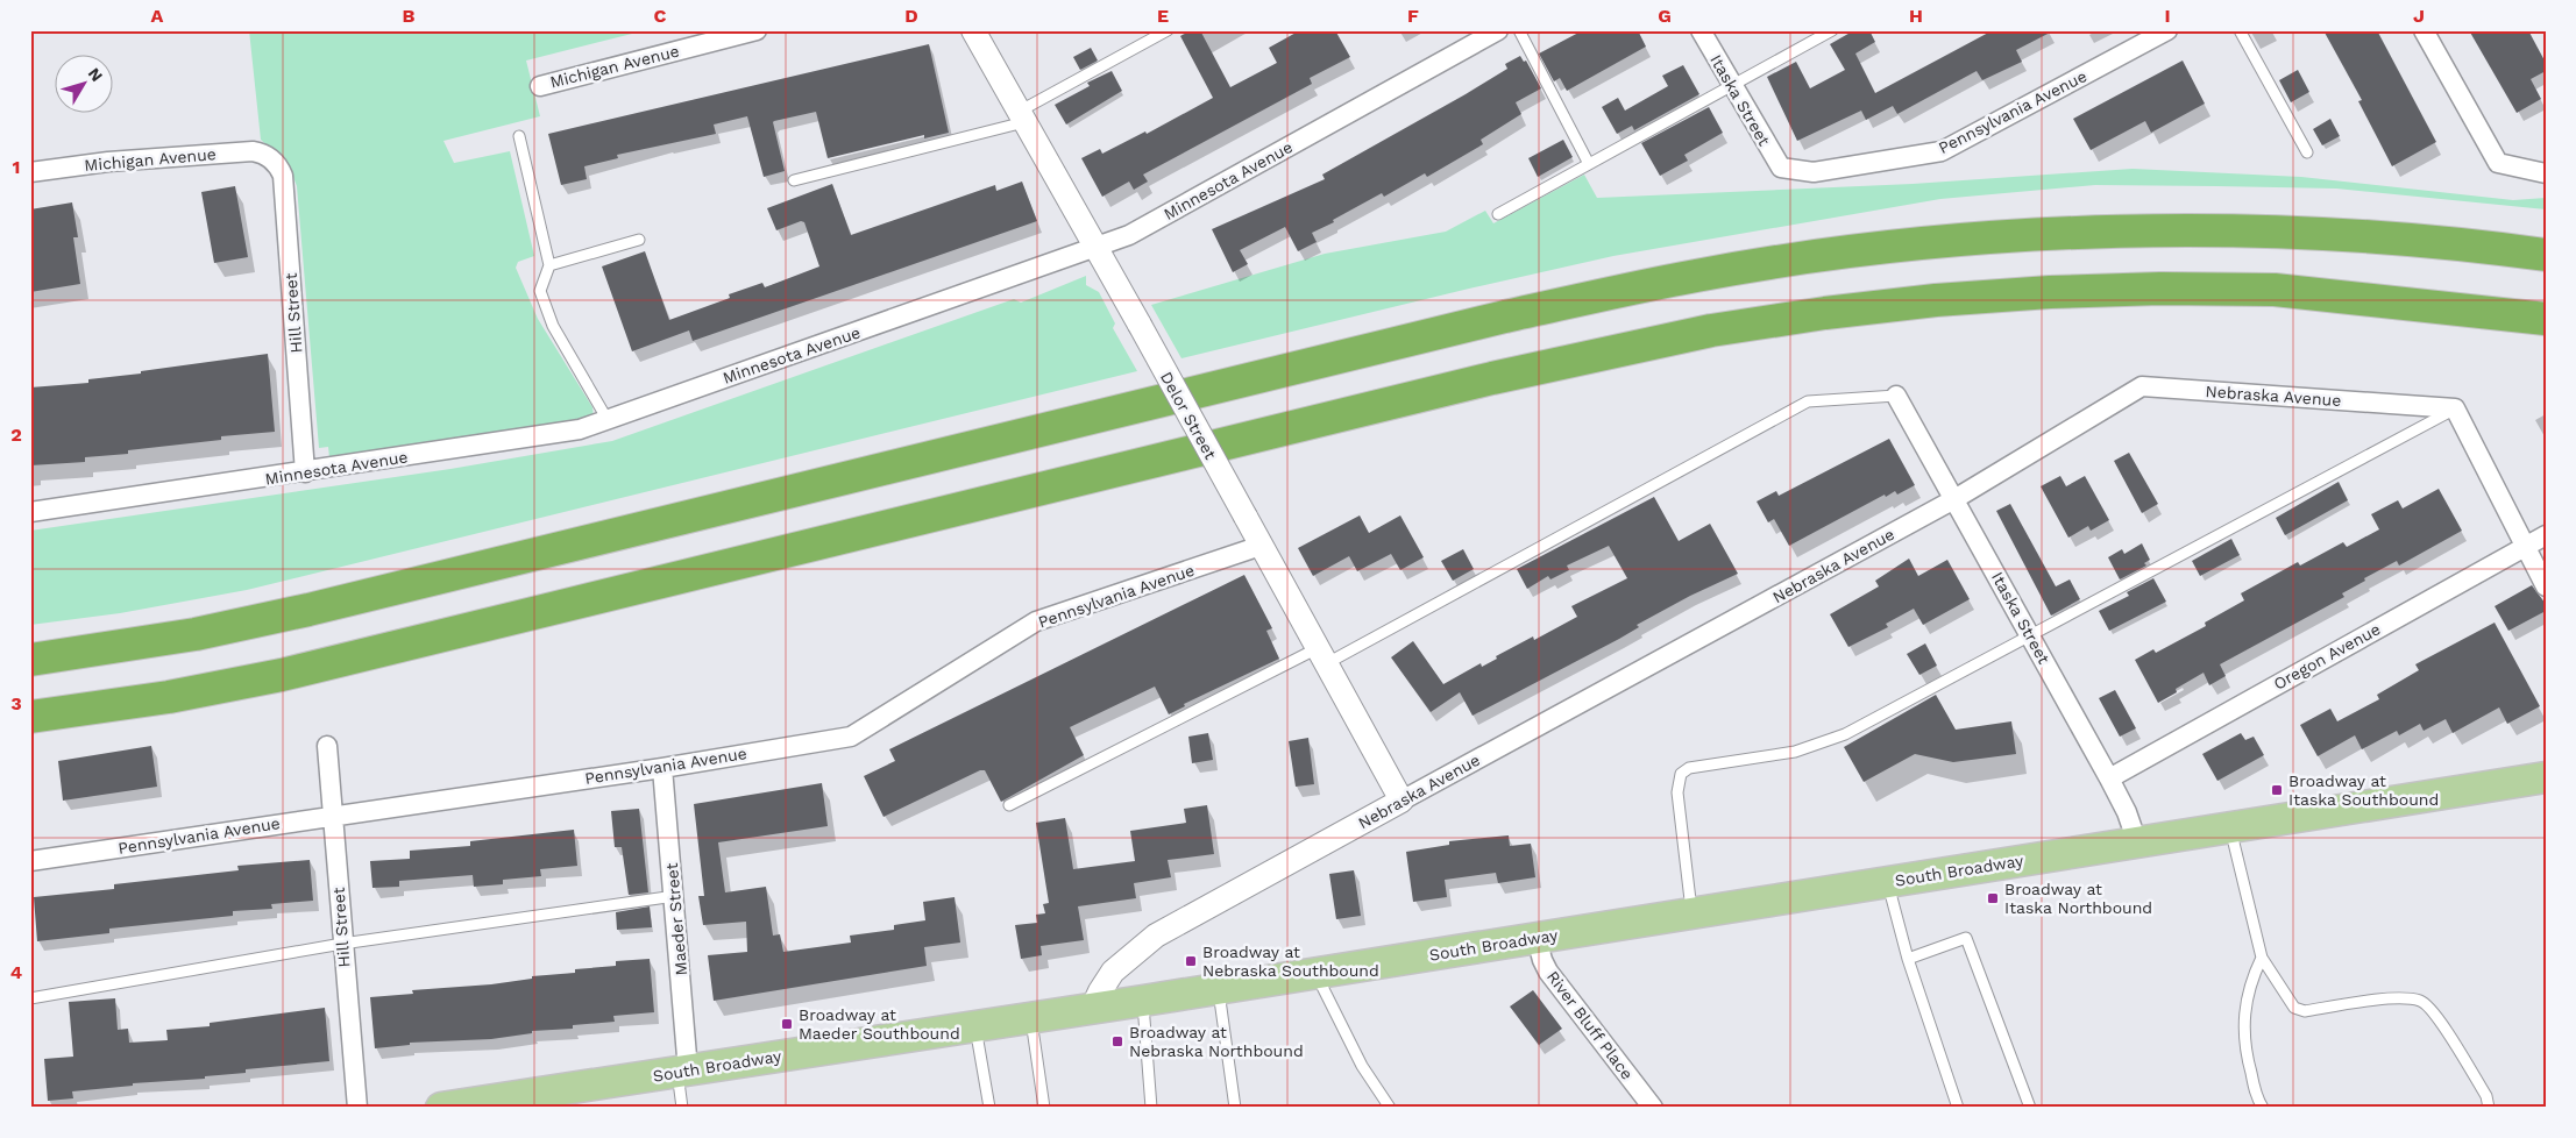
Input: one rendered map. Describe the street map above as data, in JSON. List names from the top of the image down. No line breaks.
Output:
{"streets":{"main road":["South Broadway"],"street":["Michigan Avenue","Itaska Street","Pennsylvania Avenue","Minnesota Avenue","Hill Street","Nebraska Avenue","Delor Street","Oregon Avenue","Maeder Street","River Bluff Place"]},"crossings":[["Michigan Avenue","Hill Street"],["Itaska Street","Pennsylvania Avenue"],["Itaska Street","Nebraska Avenue"],["Itaska Street","Oregon Avenue"],["Itaska Street","South Broadway"],["Pennsylvania Avenue","Hill Street"],["Pennsylvania Avenue","Delor Street"],["Pennsylvania Avenue","Maeder Street"],["Minnesota Avenue","Hill Street"],["Minnesota Avenue","Delor Street"],["Nebraska Avenue","Delor Street"],["Nebraska Avenue","South Broadway"],["South Broadway","Maeder Street"],["South Broadway","River Bluff Place"]],"places":{"transit":["Broadway at Itaska Southbound","Broadway at Itaska Northbound","Broadway at Nebraska Southbound","Broadway at Maeder Southbound","Broadway at Nebraska Northbound"]},"north":"top right","grid":{"columns":["A","B","C","D","E","F","G","H","I","J"],"rows":["1","2","3","4"]}}
